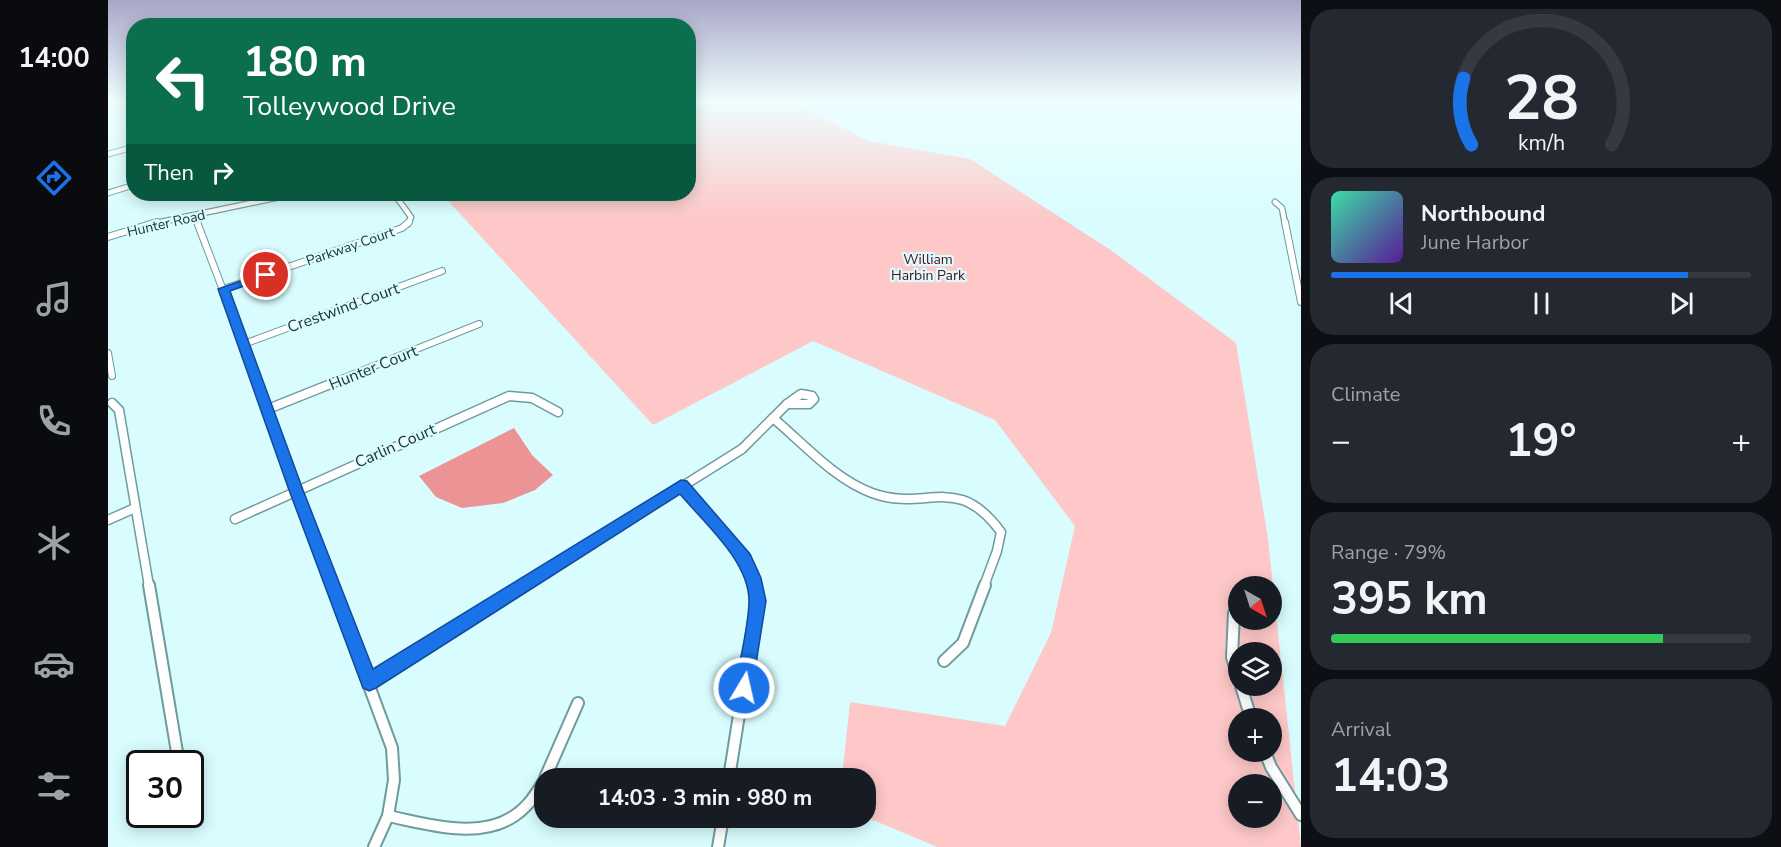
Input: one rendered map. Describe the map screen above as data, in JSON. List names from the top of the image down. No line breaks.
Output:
{"streets":{"street":["Hunter Road","Parkway Court","Crestwind Court","Hunter Court","Carlin Court"]},"parks":["William Harbin Park"],"north":"bottom right","page":{"tabs":"14:00","turn":["180 m","Tolleywood Drive"],"then":"Then","song":["Northbound","June Harbor"],"tile":["Climate",["Range · 79%","395 km"],["Arrival","14:03"]],"heat":["−","19°","+"],"map_buttons":["+","−"],"limit":"30","trip":"14:03 · 3 min · 980 m","gauge":["28","km/h"]}}
